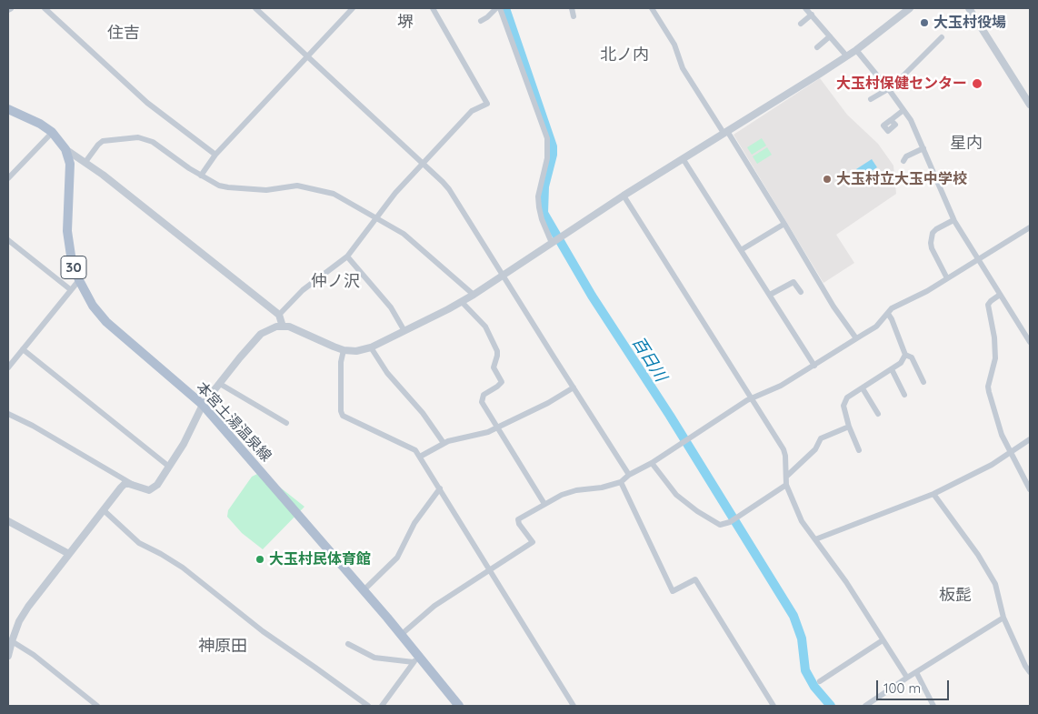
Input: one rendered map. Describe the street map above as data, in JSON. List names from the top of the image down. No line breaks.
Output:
{"streets":{"main road":["30","本宮土湯温泉線"]},"districts":["堺","住吉","北ノ内","星内","仲ノ沢","板髭","神原田"],"water":["百日川"],"places":["大玉村役場","大玉村保健センター","大玉村立大玉中学校","大玉村民体育館"],"scale_bar":"100 m"}
